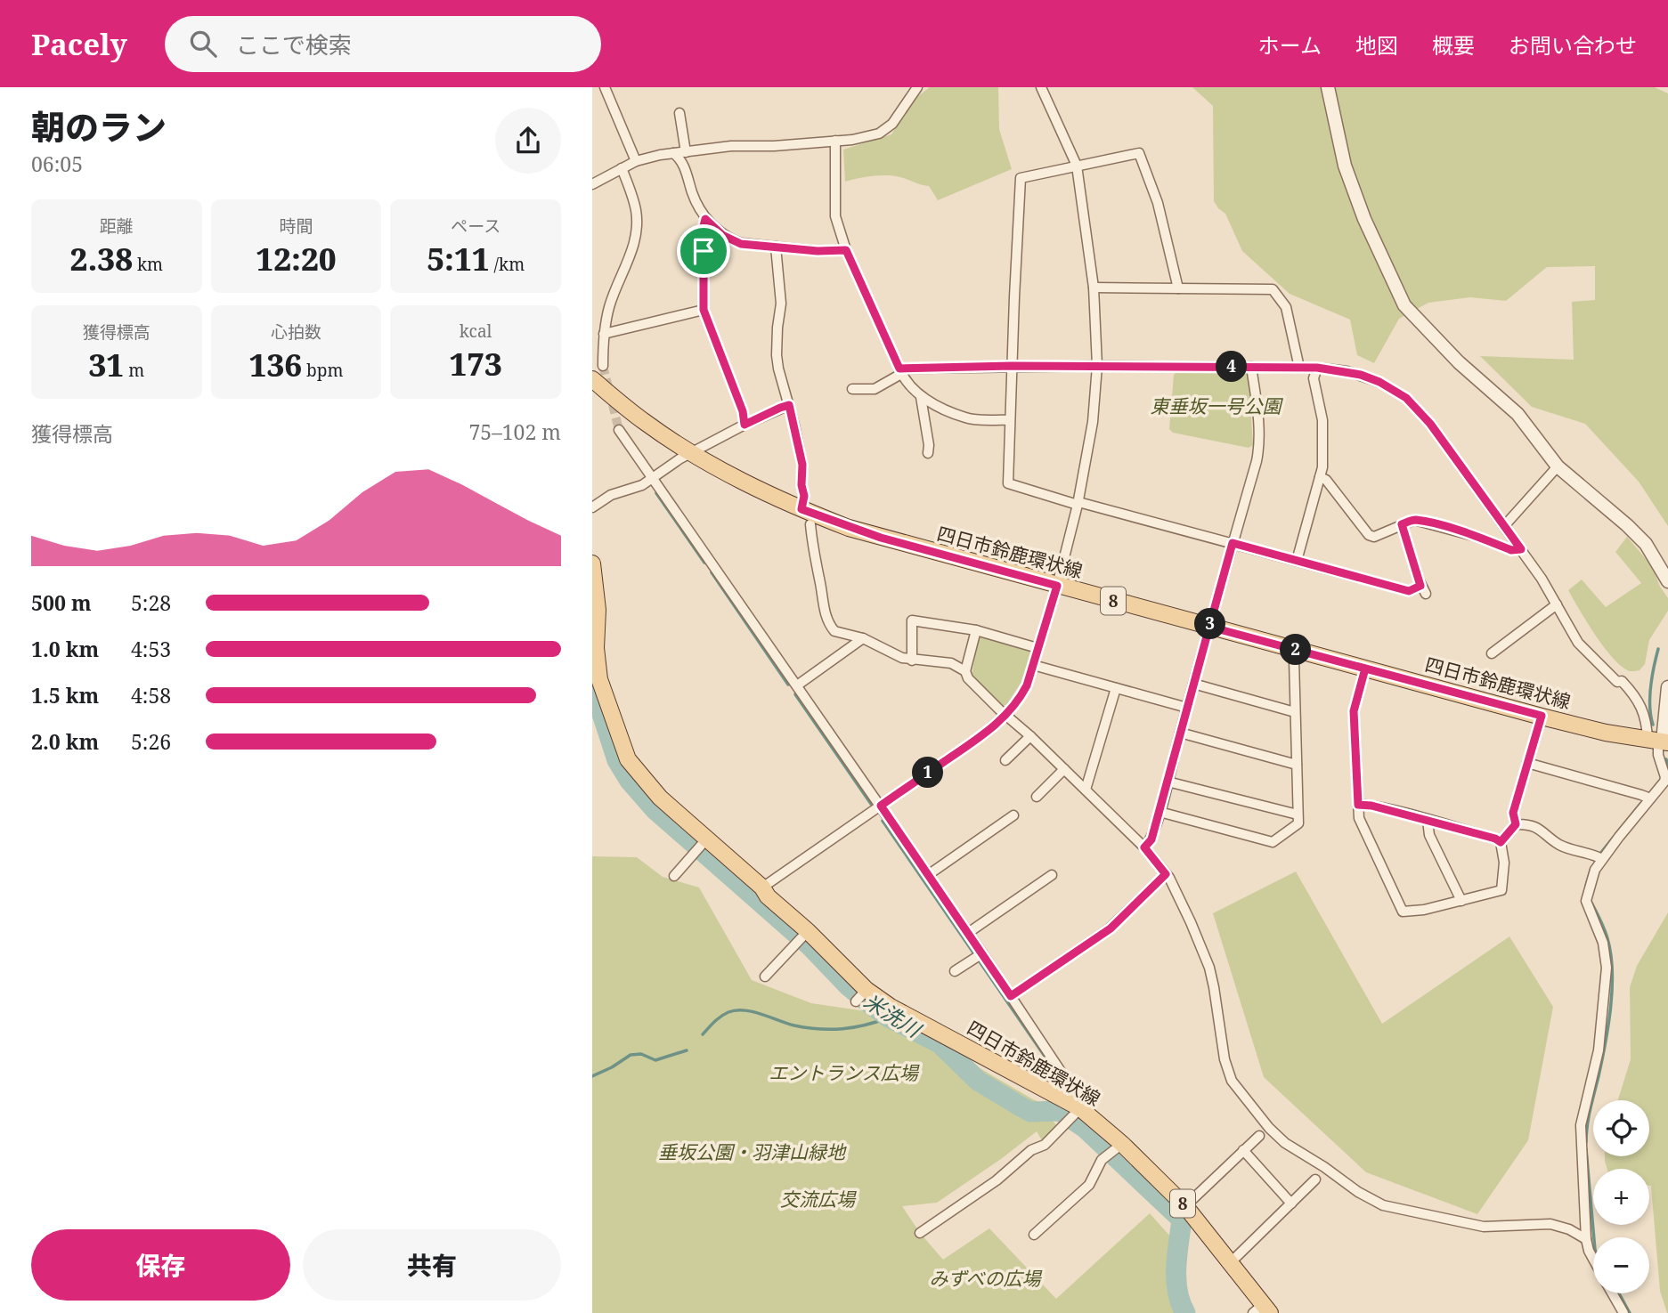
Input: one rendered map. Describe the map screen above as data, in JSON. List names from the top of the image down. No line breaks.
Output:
{"streets":{"main road":["四日市鈴鹿環状線","8"]},"water":["米洗川"],"parks":["東垂坂一号公園","エントランス広場","垂坂公園・羽津山緑地","交流広場","みずべの広場"],"page":{"header":"Pacely","search":"ここで検索","nav":["ホーム","地図","概要","お問い合わせ"],"heading":["朝のラン","06:05"],"stats":[["距離","2.38 km"],["時間","12:20"],["ペース","5:11 /km"],["獲得標高","31 m"],["心拍数","136 bpm"],["kcal","173"]],"pins":["4","3","2","1"],"chart":["獲得標高","75–102 m"],"list":[{"name":"500 m","note":"5:28"},{"name":"1.0 km","note":"4:53"},{"name":"1.5 km","note":"4:58"},{"name":"2.0 km","note":"5:26"}],"map_buttons":["+","−"],"buttons":["保存","共有"]}}
